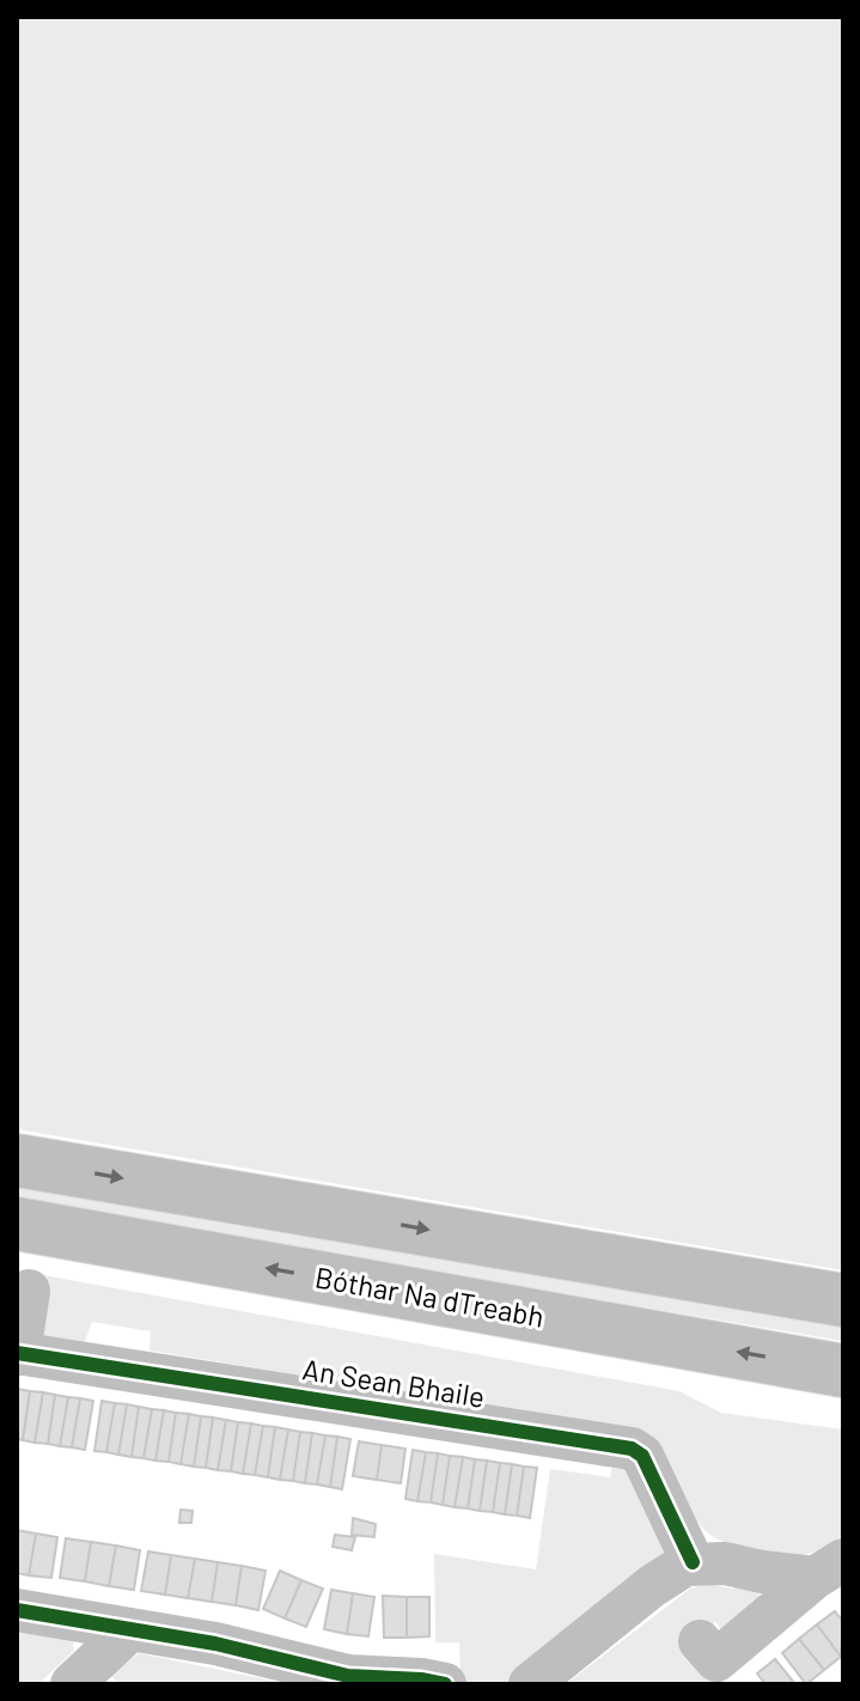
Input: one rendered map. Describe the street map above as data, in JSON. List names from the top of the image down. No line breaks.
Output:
{"streets":{"highway":["Bóthar Na dTreabh"],"street":["An Sean Bhaile"]}}
